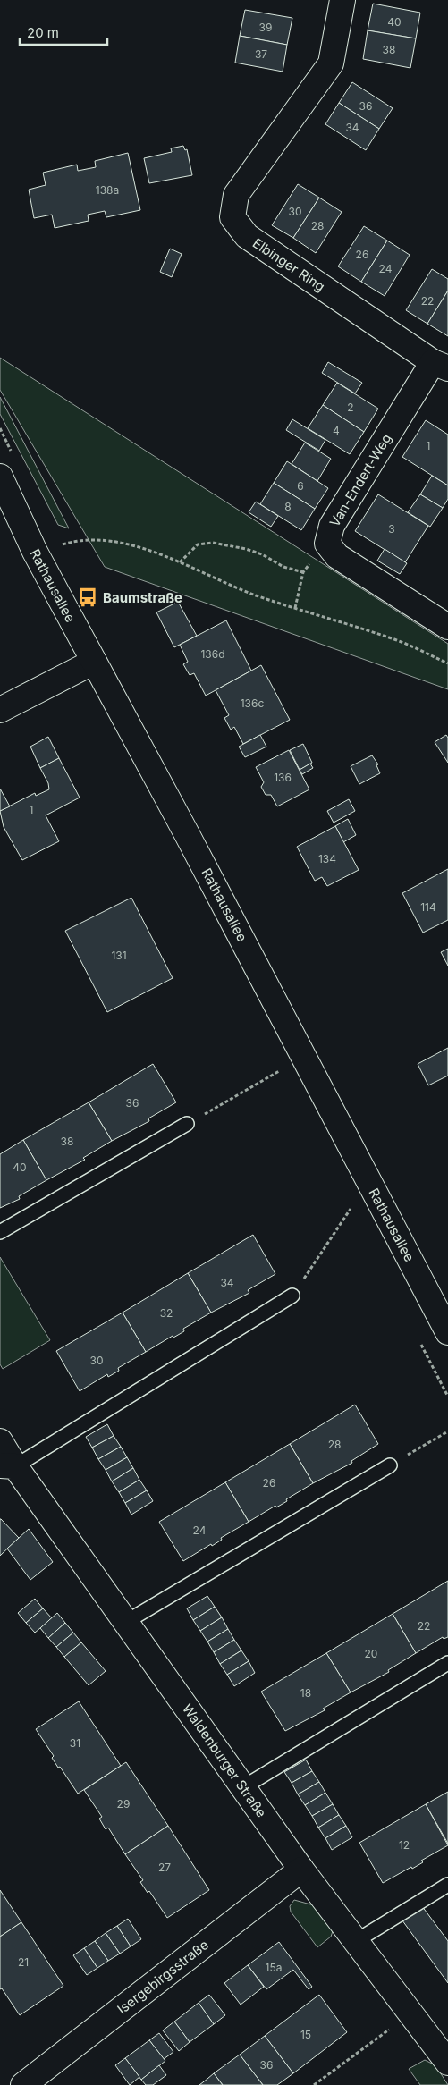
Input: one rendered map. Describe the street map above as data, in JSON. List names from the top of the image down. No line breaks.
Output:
{"streets":{"street":["Elbinger Ring","Van-Endert-Weg","Rathausallee","Waldenburger Straße","Isergebirgsstraße"]},"crossings":[["Elbinger Ring","Van-Endert-Weg"],["Waldenburger Straße","Isergebirgsstraße"]],"places":{"bus stop":["Baumstraße"]},"house_numbers":["40","39","38","37","36","34","138a","30","28","26","24","22","2","4","1","6","8","3","136d","136c","136","1","134","114","131","36","38","40","34","32","30","28","26","24","22","20","18","31","29","12","27","21","15a","15","36"],"scale_bar":"20 m"}
